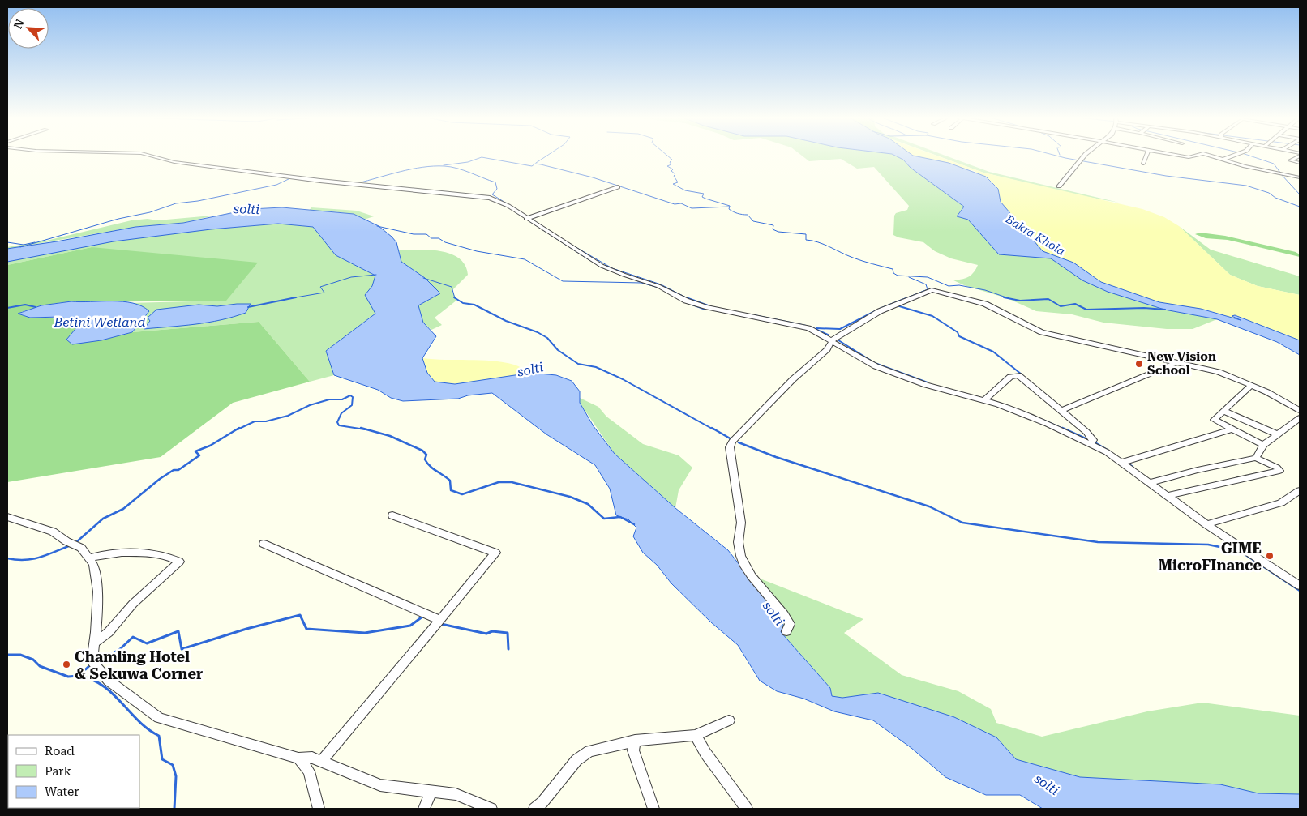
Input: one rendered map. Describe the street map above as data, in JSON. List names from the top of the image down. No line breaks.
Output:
{"water":["solti","Bakra Khola","Betini Wetland"],"places":["New Vision School","GIME MicroFInance","Chamling Hotel & Sekuwa Corner"],"legend":["Road","Park","Water"],"north":"top left"}
